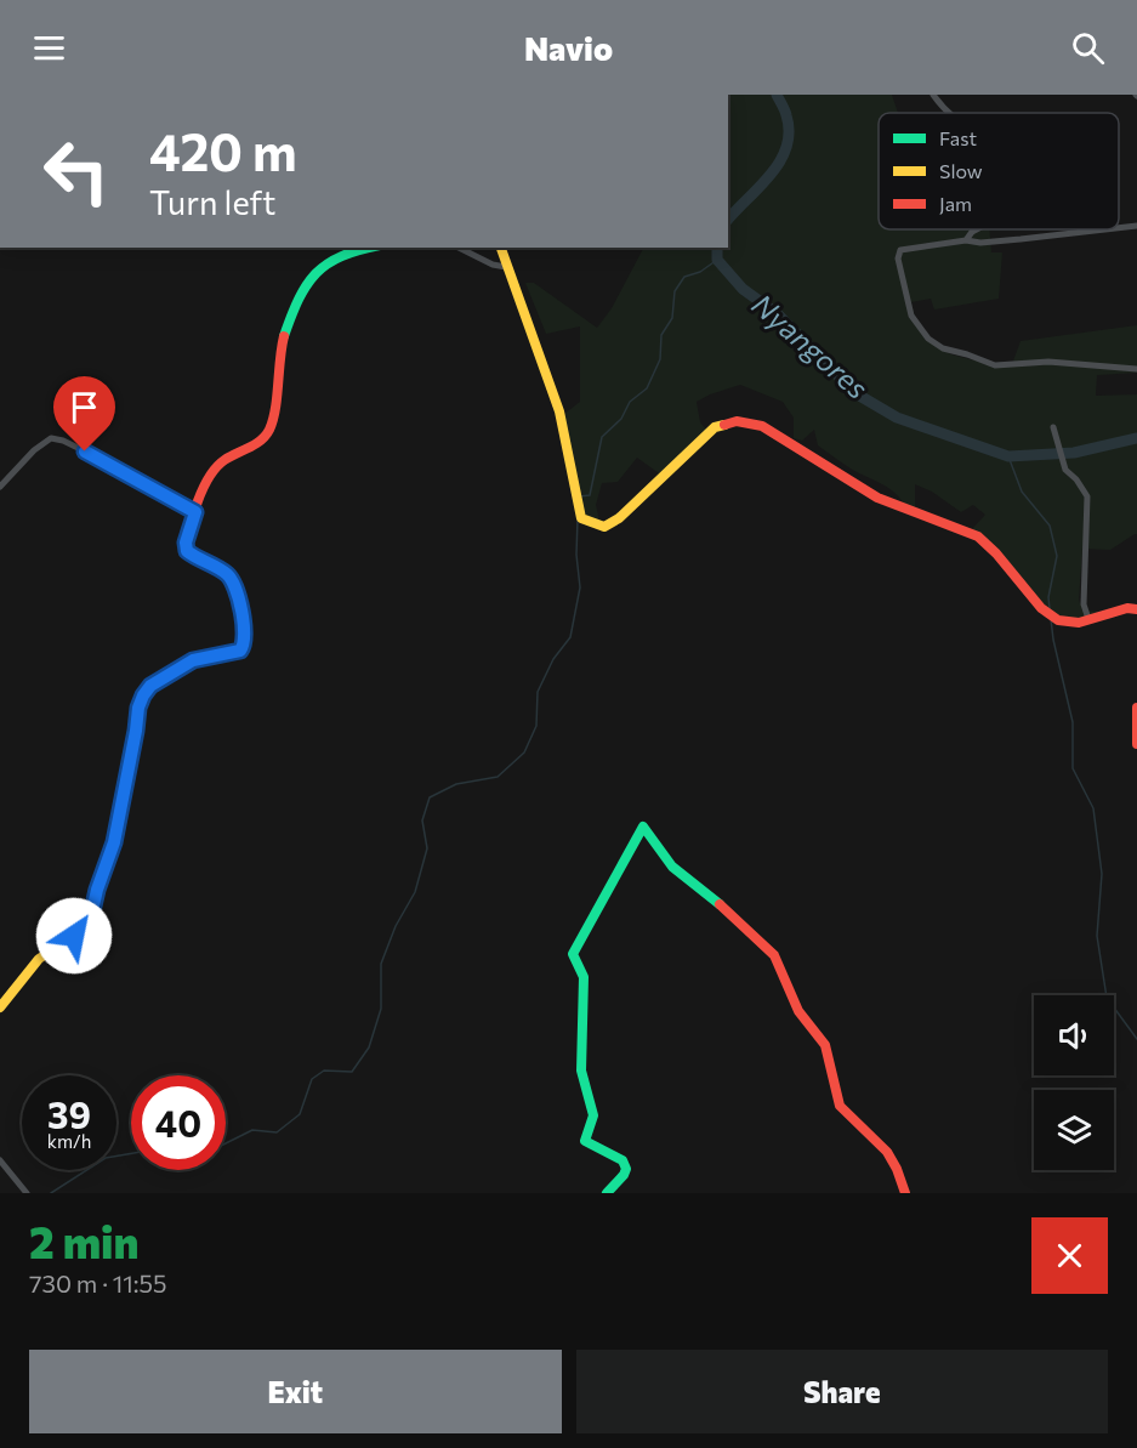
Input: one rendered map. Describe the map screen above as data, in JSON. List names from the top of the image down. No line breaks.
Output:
{"water":["Nyangores"],"legend":["Fast","Slow","Jam"],"page":{"header":"Navio","turn":["420 m","Turn left"],"speed":"39 km/h","limit":"40","heading":["2 min","730 m · 11:55"],"buttons":["Exit","Share"]}}
